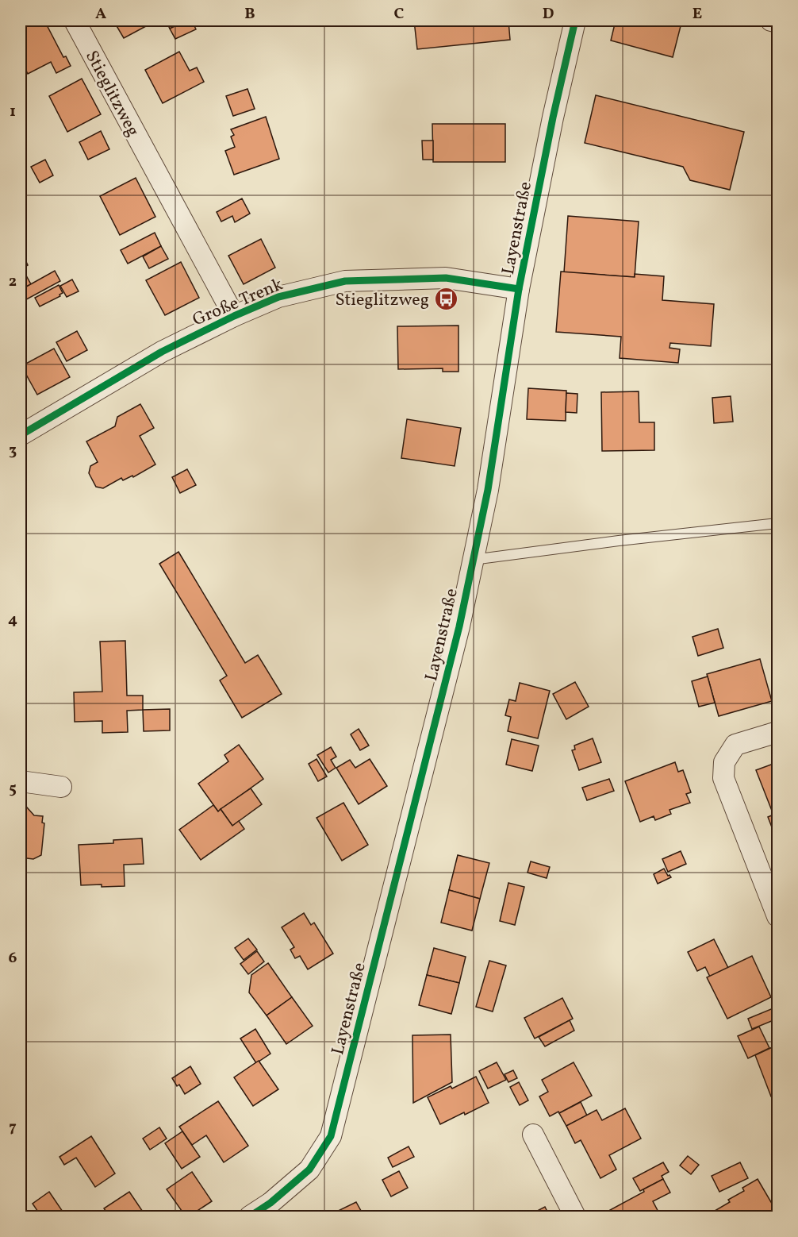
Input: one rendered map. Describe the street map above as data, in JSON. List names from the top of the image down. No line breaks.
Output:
{"streets":{"street":["Stieglitzweg","Layenstraße","Große Trenk"]},"crossings":[["Stieglitzweg","Große Trenk"],["Layenstraße","Große Trenk"]],"places":{"bus stop":["Stieglitzweg"]},"grid":{"columns":["A","B","C","D","E"],"rows":["1","2","3","4","5","6","7"]}}
